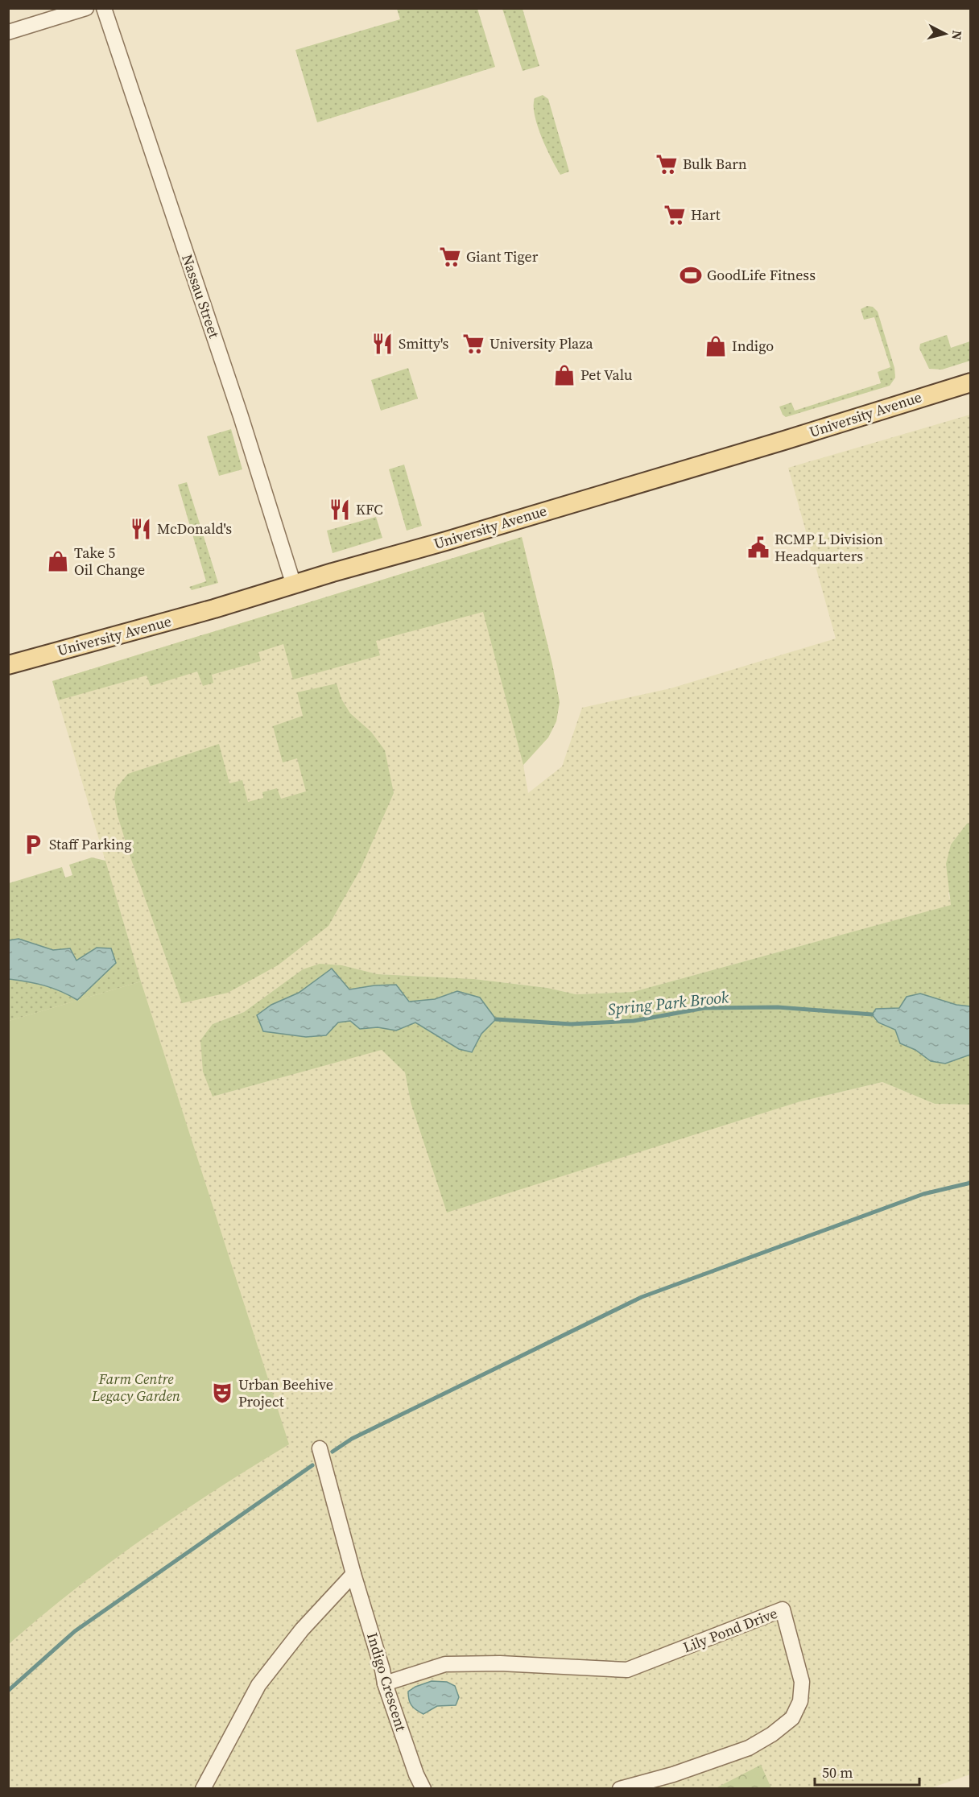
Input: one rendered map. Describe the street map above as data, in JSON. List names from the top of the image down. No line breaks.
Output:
{"streets":{"main road":["University Avenue"],"street":["Nassau Street","Lily Pond Drive","Indigo Crescent"]},"crossings":[["Nassau Street","University Avenue"],["Lily Pond Drive","Indigo Crescent"]],"water":["Spring Park Brook"],"parks":["Farm Centre Legacy Garden"],"places":{"supermarket":["Bulk Barn","Hart","Giant Tiger","University Plaza"],"sports":["GoodLife Fitness"],"restaurant":["Smitty's","KFC","McDonald's"],"shop":["Indigo","Pet Valu","Take 5 Oil Change"],"public building":["RCMP L Division Headquarters"],"parking":["Staff Parking"],"theatre":["Urban Beehive Project"]},"scale_bar":"50 m","north":"right"}
